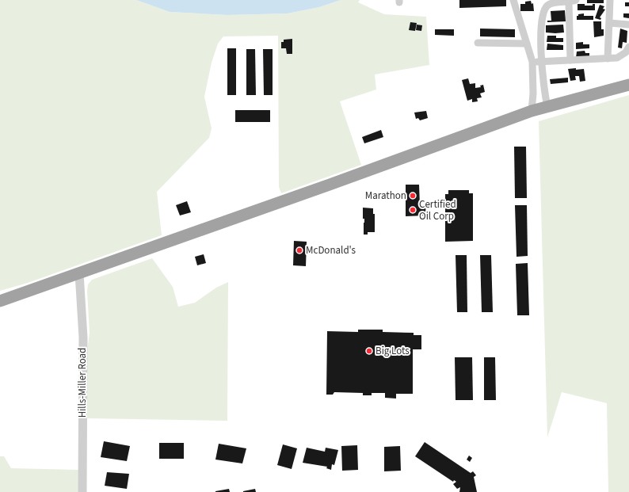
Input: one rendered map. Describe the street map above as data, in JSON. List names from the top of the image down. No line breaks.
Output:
{"streets":{"street":["Hills-Miller Road"]},"places":["Marathon","Certified Oil Corp","McDonald's","Big Lots"]}
